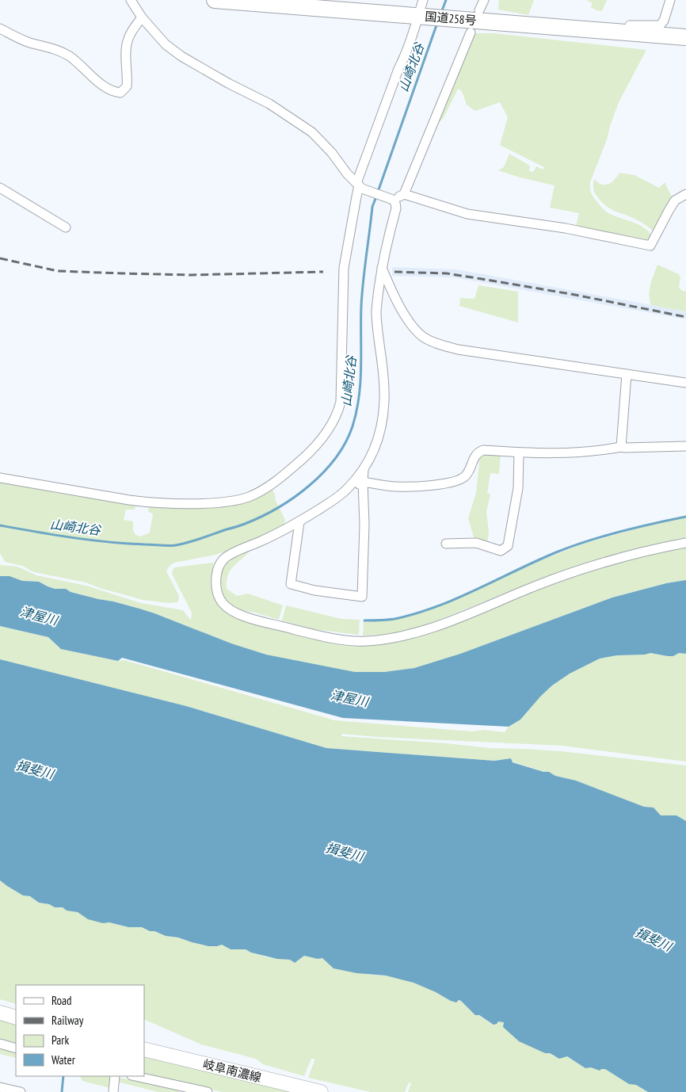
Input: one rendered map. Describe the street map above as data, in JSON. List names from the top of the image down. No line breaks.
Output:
{"streets":{"highway":["国道258号"],"main road":["岐阜南濃線"]},"water":["山崎北谷","津屋川","揖斐川"],"legend":["Road","Railway","Park","Water"]}
